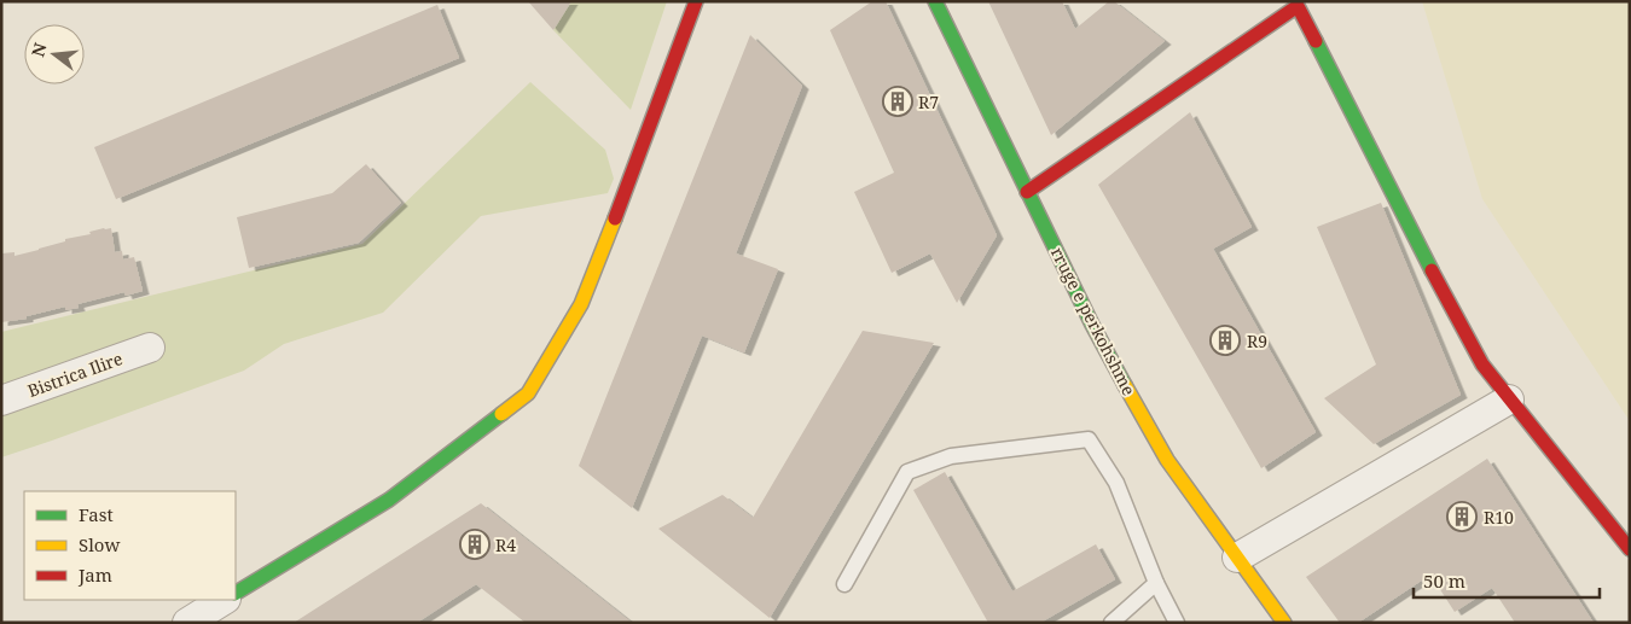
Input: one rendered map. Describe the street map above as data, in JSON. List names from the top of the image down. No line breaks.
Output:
{"streets":{"street":["rruge e perkohshme","Bistrica Ilire"]},"places":{"building":["R7","R9","R10","R4"]},"legend":["Fast","Slow","Jam"],"scale_bar":"50 m","north":"left"}
